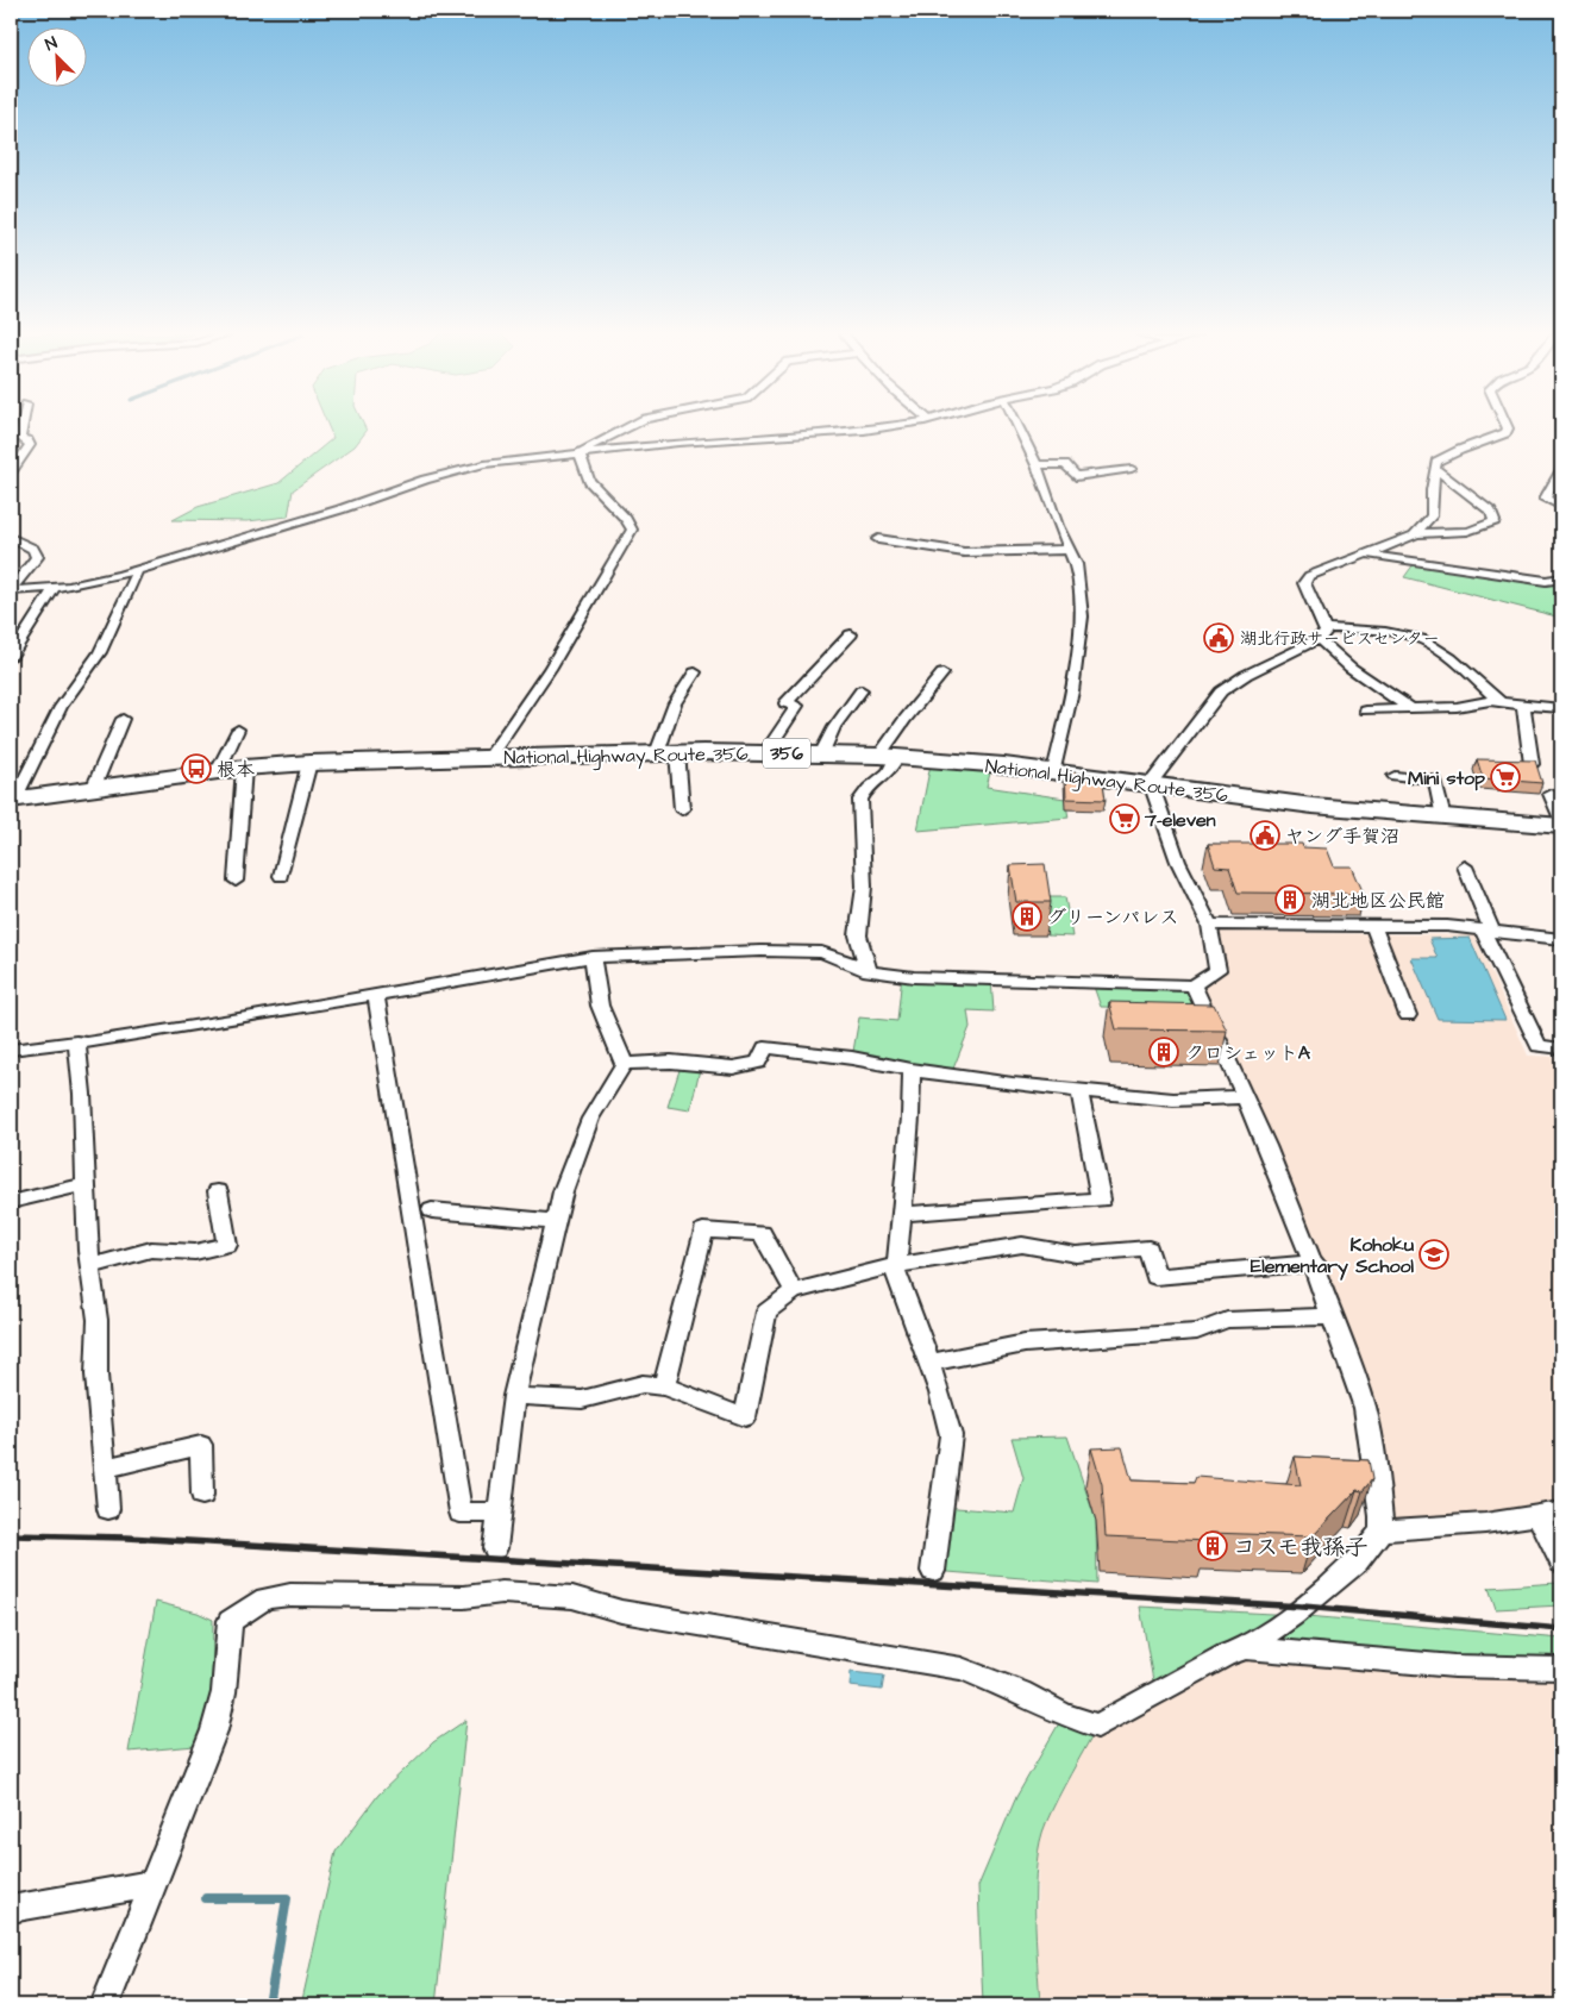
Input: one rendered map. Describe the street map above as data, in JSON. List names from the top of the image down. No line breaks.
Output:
{"streets":{"highway":["356","National Highway Route 356"]},"places":{"public building":["湖北行政サービスセンター","ヤング手賀沼"],"bus stop":["根本"],"supermarket":["Mini stop","7-eleven"],"building":["湖北地区公民館","グリーンパレス","クロシェットA","コスモ我孫子"],"school or university":["Kohoku Elementary School"]},"north":"top left"}
